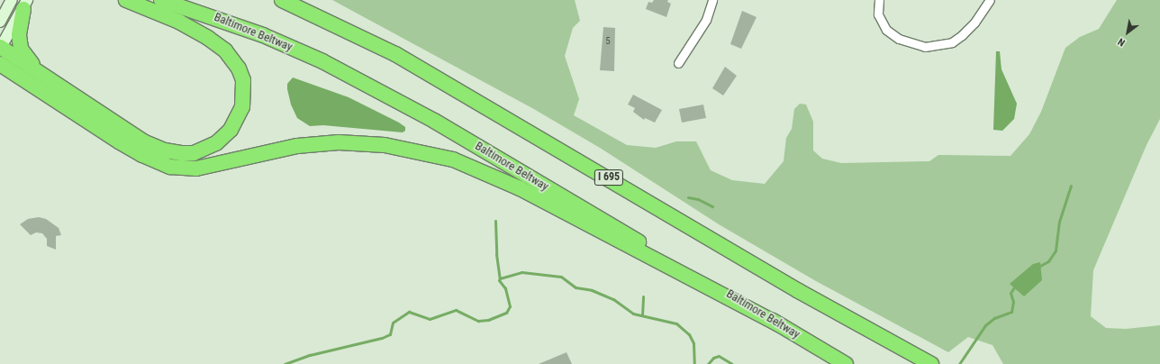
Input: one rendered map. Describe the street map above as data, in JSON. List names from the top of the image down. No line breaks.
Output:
{"streets":{"highway":["Baltimore Beltway","I 695"]},"house_numbers":["5"],"north":"bottom left"}
